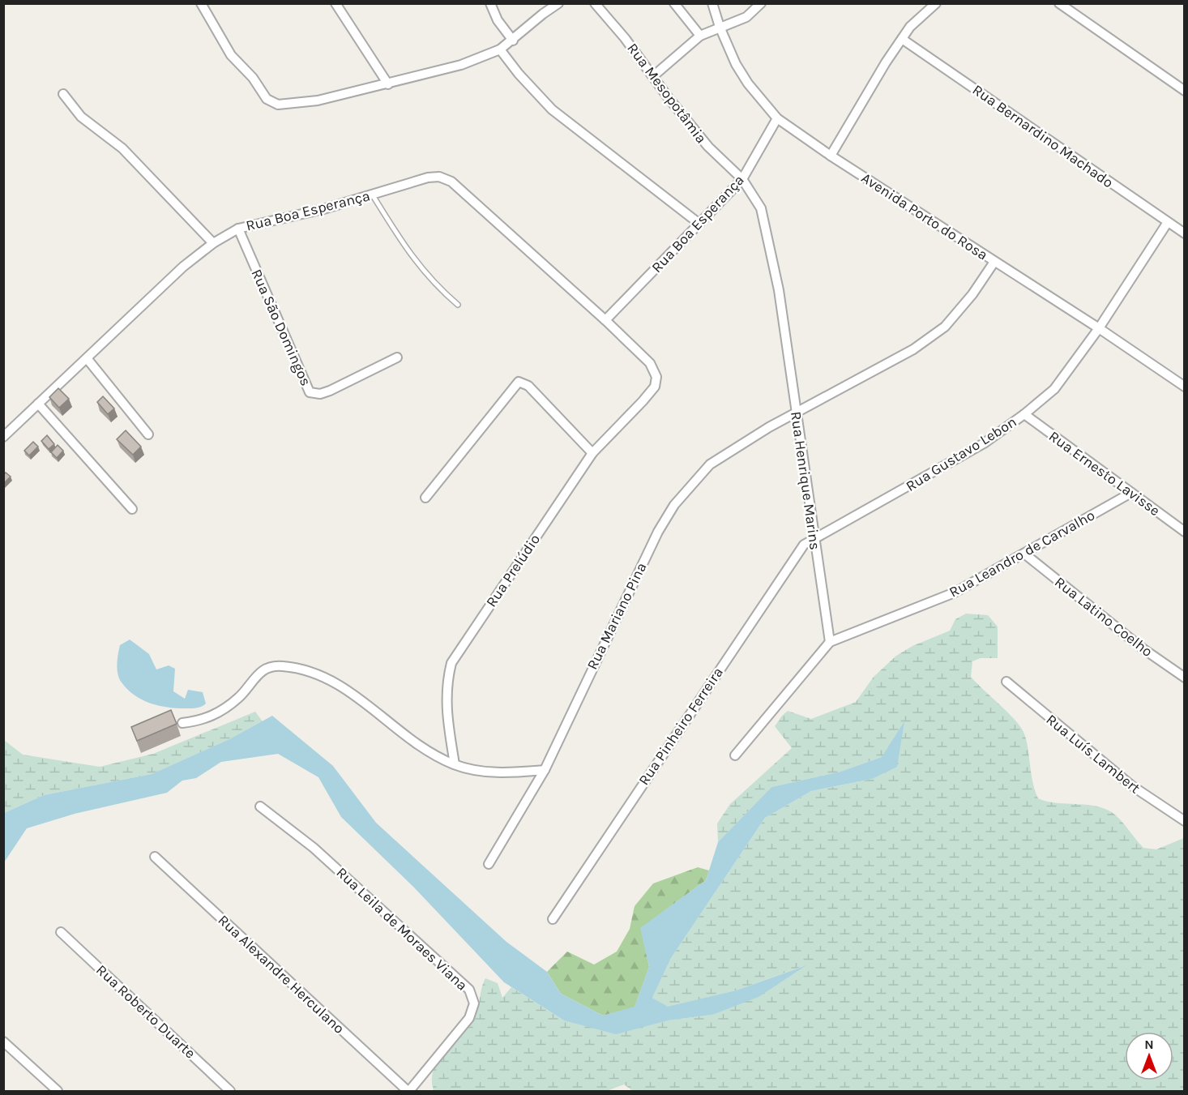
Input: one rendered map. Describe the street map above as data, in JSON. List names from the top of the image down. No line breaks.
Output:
{"streets":{"street":["Rua Mesopotâmia","Rua Bernardino Machado","Rua Boa Esperança","Avenida Porto do Rosa","Rua São Domingos","Rua Gustavo Lebon","Rua Ernesto Lavisse","Rua Henrique Marins","Rua Leandro de Carvalho","Rua Prelúdio","Rua Mariano Pina","Rua Latino Coelho","Rua Pinheiro Ferreira","Rua Luís Lambert","Rua Leila de Moraes Viana","Rua Alexandre Herculano","Rua Roberto Duarte"]},"crossings":[["Rua Mesopotâmia","Rua Boa Esperança"],["Rua Mesopotâmia","Rua Henrique Marins"],["Rua Bernardino Machado","Rua Gustavo Lebon"],["Rua Boa Esperança","Avenida Porto do Rosa"],["Rua Boa Esperança","Rua São Domingos"],["Rua Boa Esperança","Rua Henrique Marins"],["Rua Boa Esperança","Rua Prelúdio"],["Avenida Porto do Rosa","Rua Gustavo Lebon"],["Avenida Porto do Rosa","Rua Mariano Pina"],["Rua Gustavo Lebon","Rua Ernesto Lavisse"],["Rua Gustavo Lebon","Rua Henrique Marins"],["Rua Gustavo Lebon","Rua Pinheiro Ferreira"],["Rua Ernesto Lavisse","Rua Leandro de Carvalho"],["Rua Henrique Marins","Rua Leandro de Carvalho"],["Rua Henrique Marins","Rua Mariano Pina"],["Rua Henrique Marins","Rua Pinheiro Ferreira"],["Rua Leandro de Carvalho","Rua Latino Coelho"],["Rua Leila de Moraes Viana","Rua Alexandre Herculano"]],"north":"top"}
